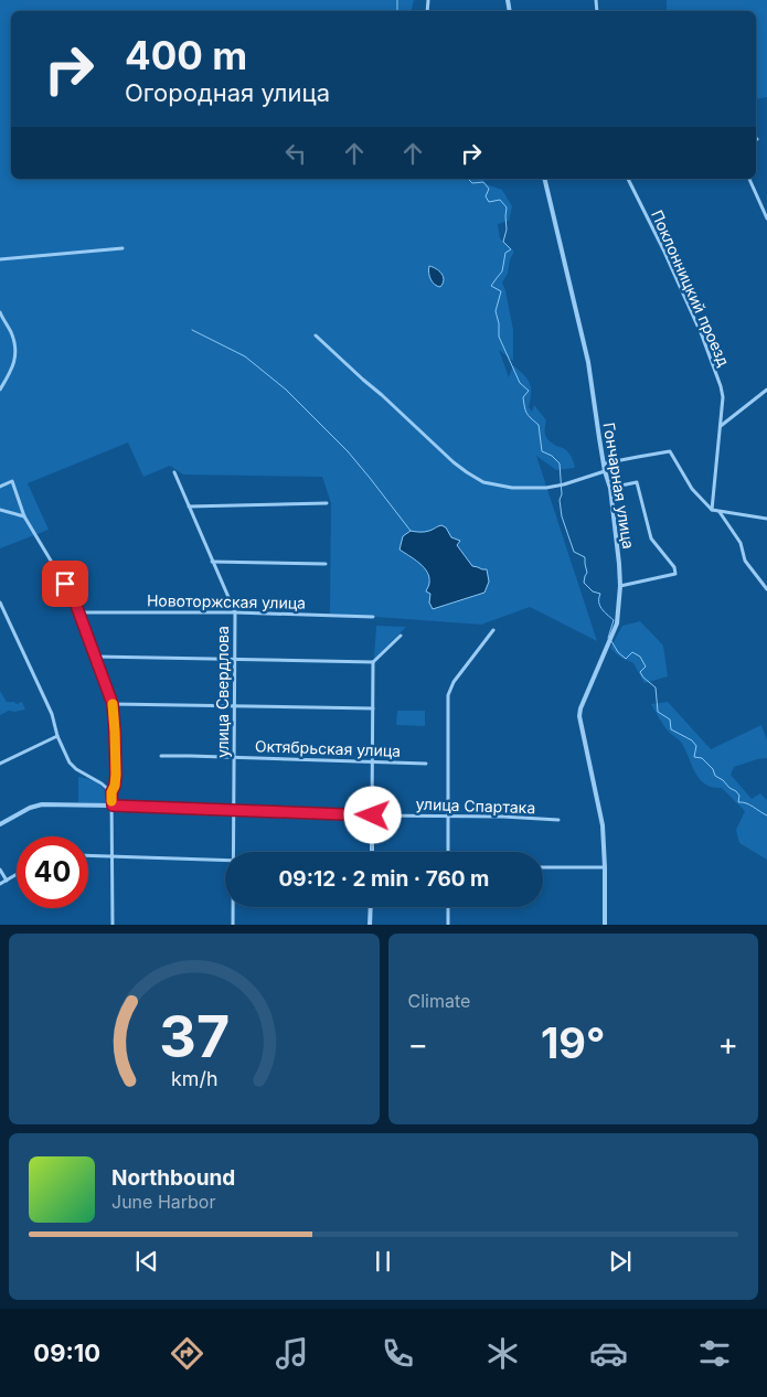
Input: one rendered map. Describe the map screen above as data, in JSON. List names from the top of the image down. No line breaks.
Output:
{"streets":{"street":["Поклонницкий проезд","Гончарная улица","Новоторжская улица","улица Свердлова","Октябрьская улица","улица Спартака"]},"crossings":[["Новоторжская улица","улица Свердлова"],["улица Свердлова","Октябрьская улица"],["улица Свердлова","улица Спартака"]],"page":{"turn":["400 m","Огородная улица"],"limit":"40","trip":"09:12 · 2 min · 760 m","tile":"Climate","heat":["−","19°","+"],"song":["Northbound","June Harbor"],"tabs":"09:10","gauge":["37","km/h"]}}
